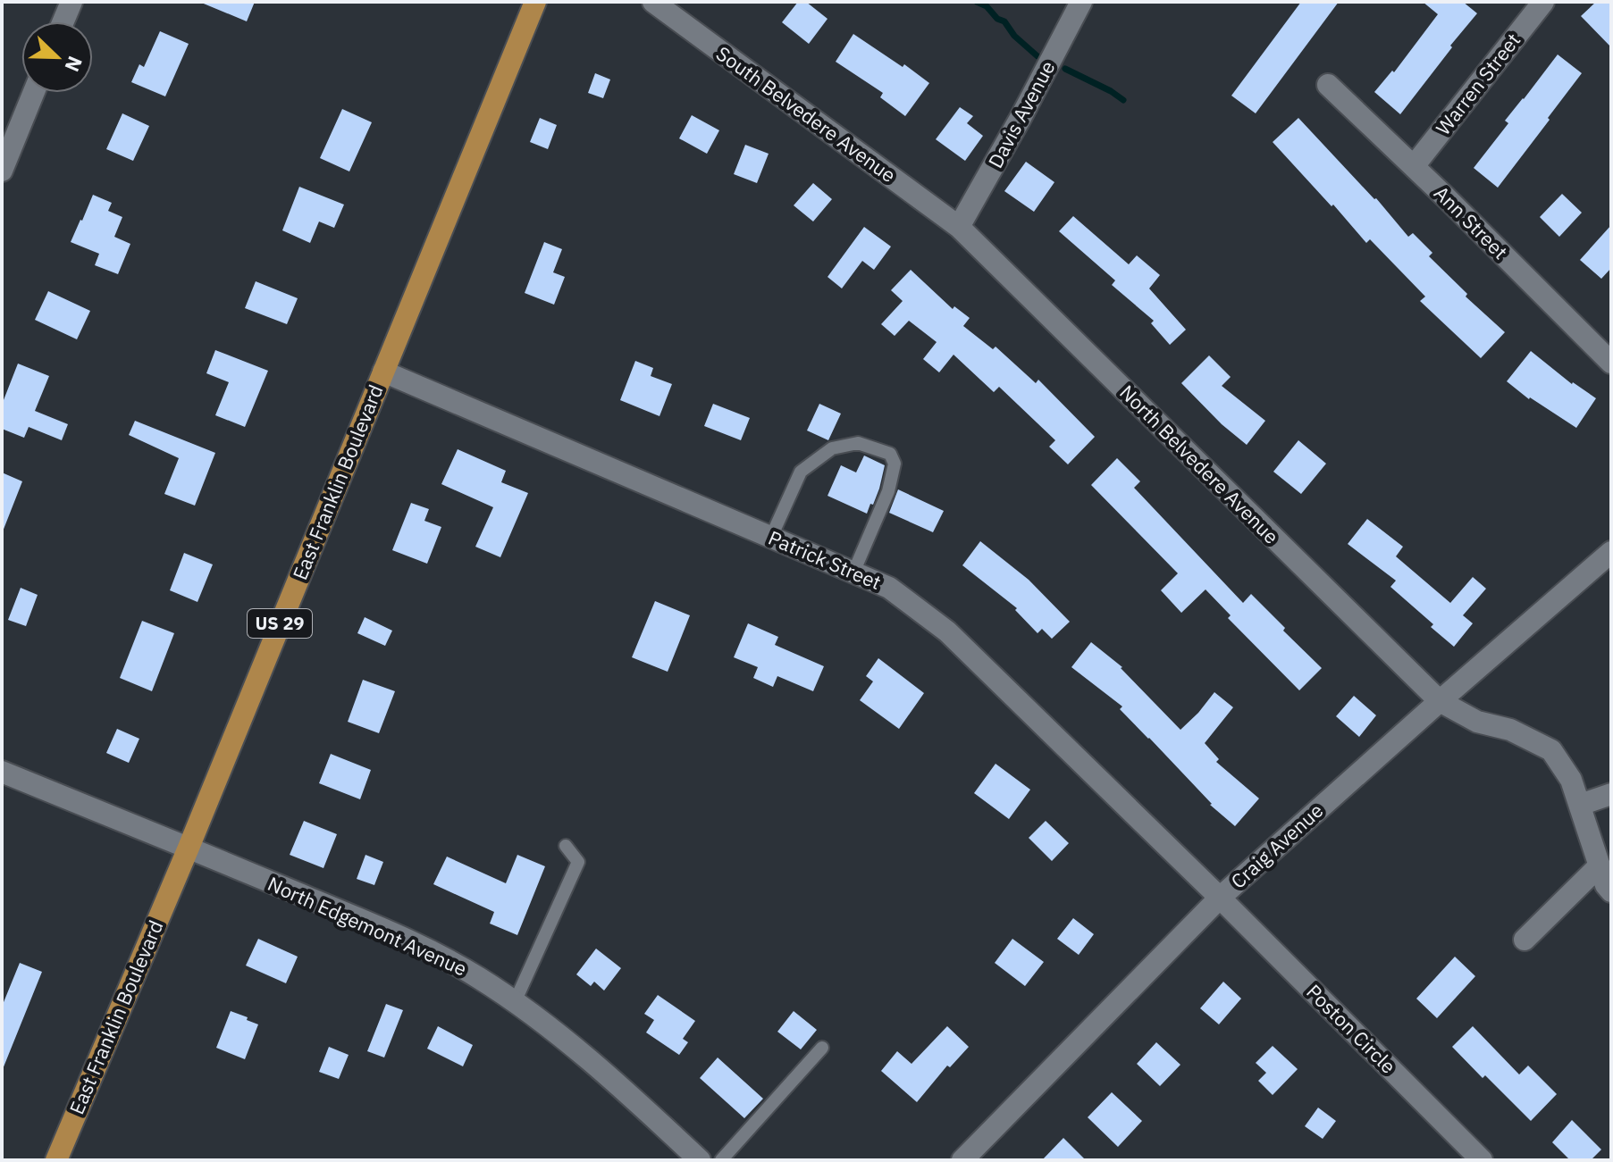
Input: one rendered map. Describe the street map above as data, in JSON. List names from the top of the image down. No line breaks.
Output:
{"streets":{"main road":["East Franklin Boulevard","US 29"],"street":["Warren Street","South Belvedere Avenue","Davis Avenue","Ann Street","North Belvedere Avenue","Patrick Street","Craig Avenue","North Edgemont Avenue","Poston Circle"]},"crossings":[["Warren Street","Ann Street"],["South Belvedere Avenue","Davis Avenue"],["South Belvedere Avenue","North Belvedere Avenue"],["Davis Avenue","North Belvedere Avenue"],["North Belvedere Avenue","Craig Avenue"],["East Franklin Boulevard","Patrick Street"],["East Franklin Boulevard","North Edgemont Avenue"],["Patrick Street","Craig Avenue"],["Patrick Street","Poston Circle"],["Craig Avenue","Poston Circle"]],"north":"bottom right"}
